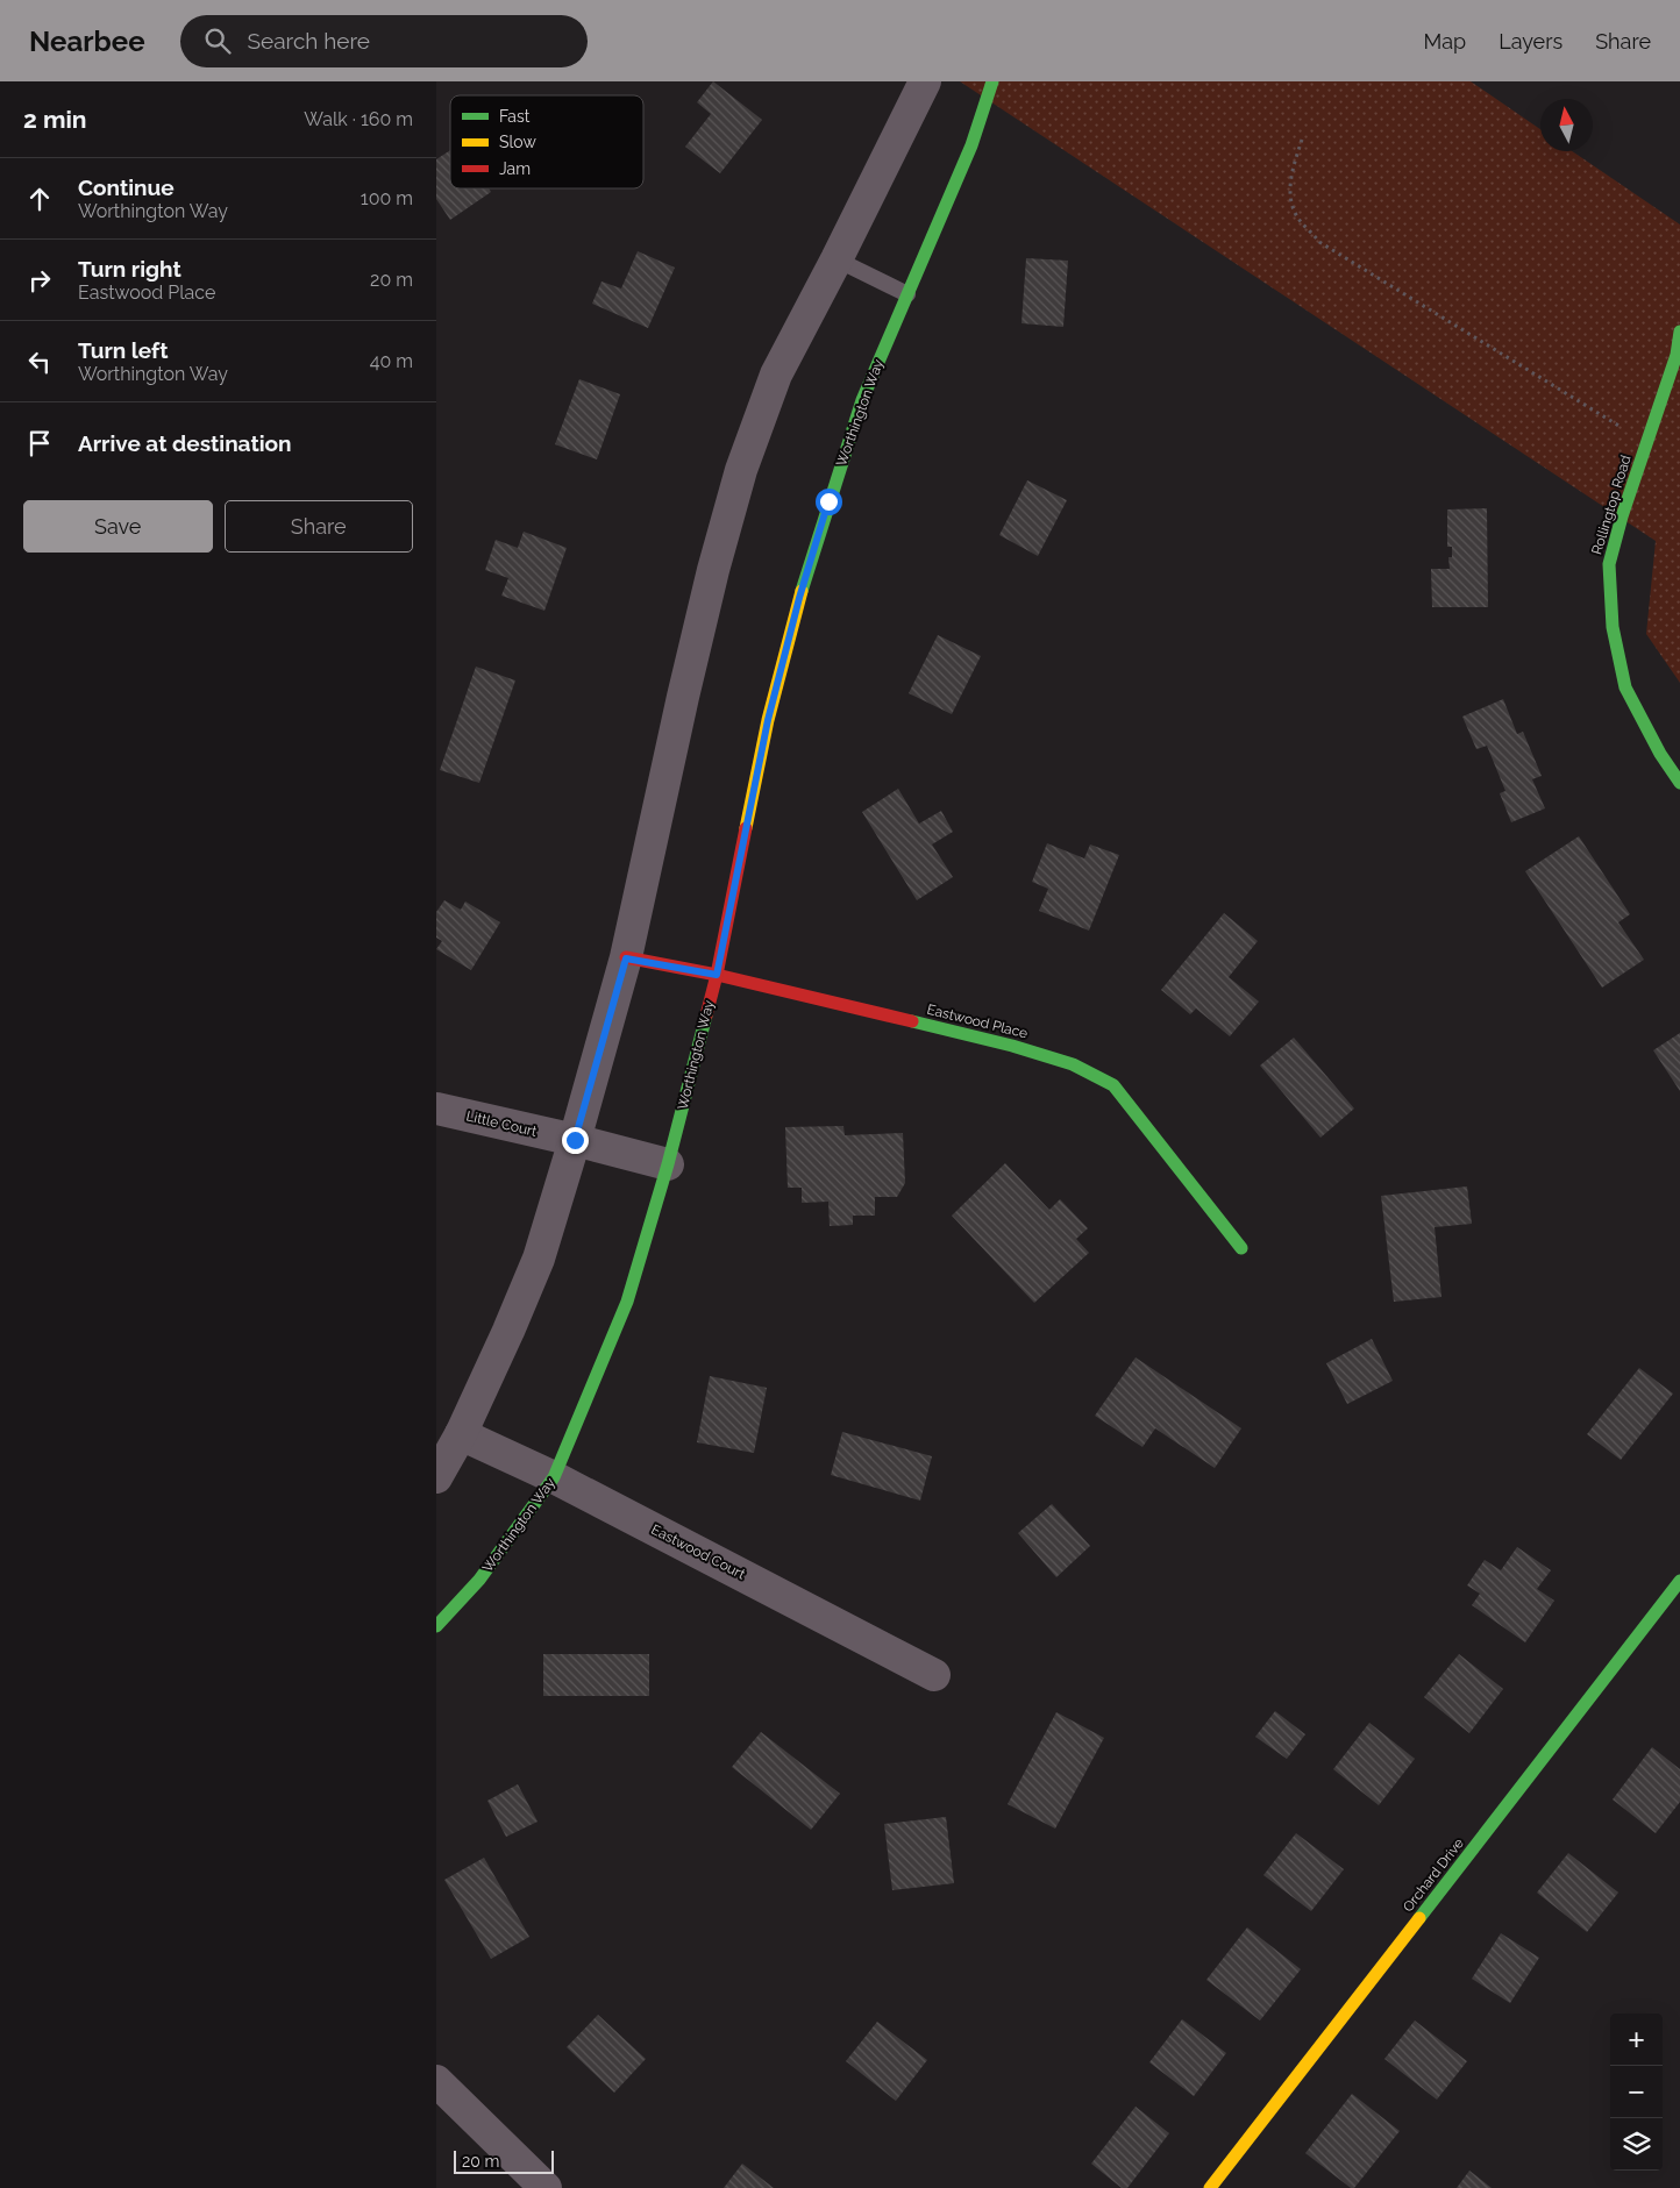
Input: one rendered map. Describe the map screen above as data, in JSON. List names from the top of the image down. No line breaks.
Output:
{"streets":{"street":["Worthington Way","Rollingtop Road","Eastwood Place","Little Court","Eastwood Court","Orchard Drive"]},"crossings":[["Worthington Way","Eastwood Place"],["Worthington Way","Little Court"],["Worthington Way","Eastwood Court"]],"legend":["Fast","Slow","Jam"],"scale_bar":"20 m","north":"top","page":{"header":"Nearbee","search":"Search here","nav":["Map","Layers","Share"],"heading":["2 min","Walk · 160 m"],"list":[["Continue","Worthington Way","100 m"],["Turn right","Eastwood Place","20 m"],["Turn left","Worthington Way","40 m"],"Arrive at destination"],"buttons":["Save","Share"],"map_buttons":["+","−"],"scale":"20 m"}}
